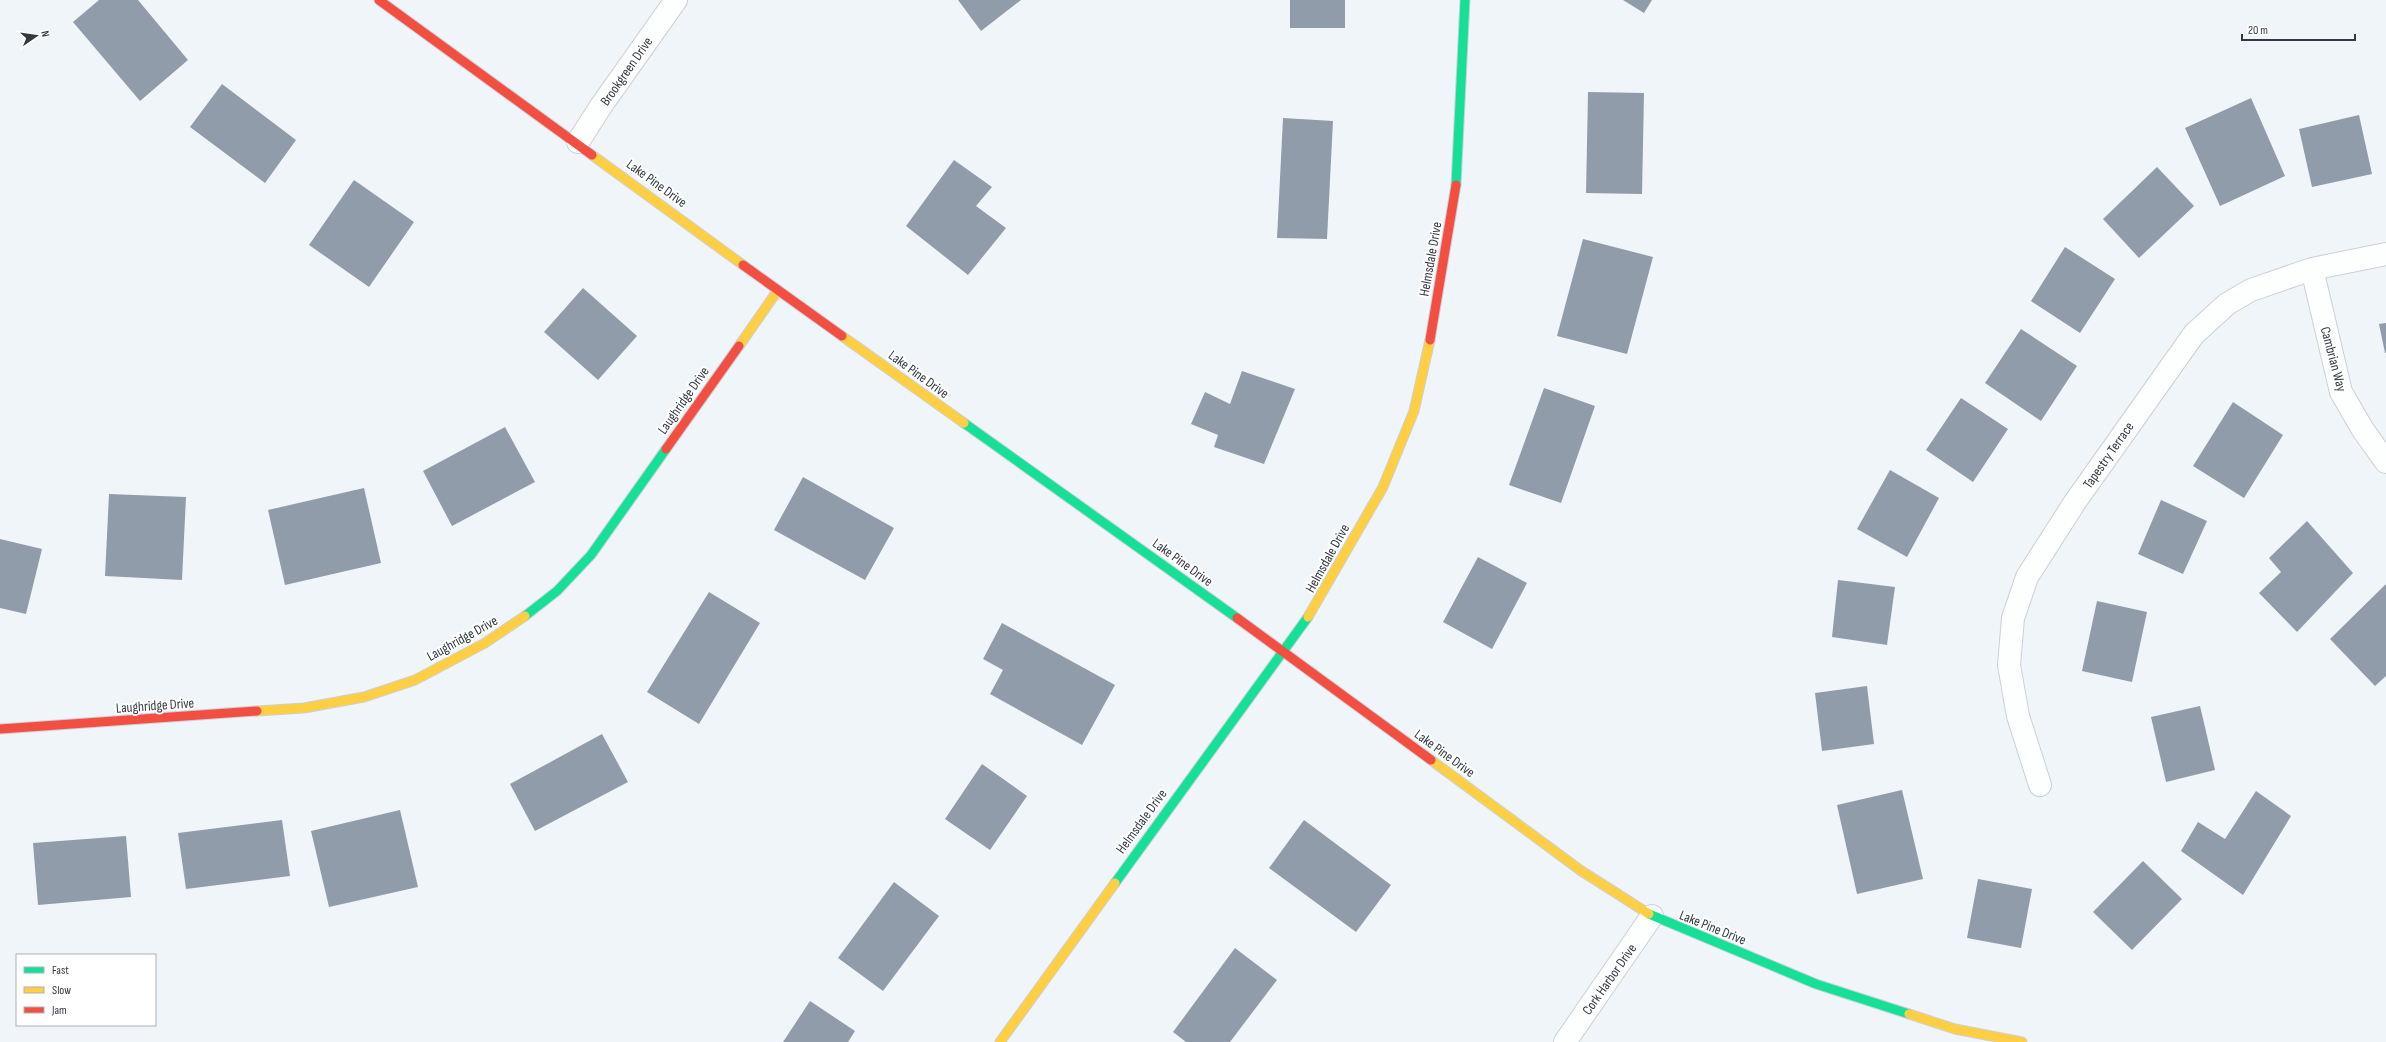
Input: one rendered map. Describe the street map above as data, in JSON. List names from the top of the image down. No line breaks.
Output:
{"streets":{"street":["Brookgreen Drive","Lake Pine Drive","Helmsdale Drive","Cambrian Way","Laughridge Drive","Tapestry Terrace","Cork Harbor Drive"]},"crossings":[["Brookgreen Drive","Lake Pine Drive"],["Lake Pine Drive","Helmsdale Drive"],["Lake Pine Drive","Laughridge Drive"],["Lake Pine Drive","Cork Harbor Drive"],["Cambrian Way","Tapestry Terrace"]],"legend":["Fast","Slow","Jam"],"scale_bar":"20 m","north":"right"}
